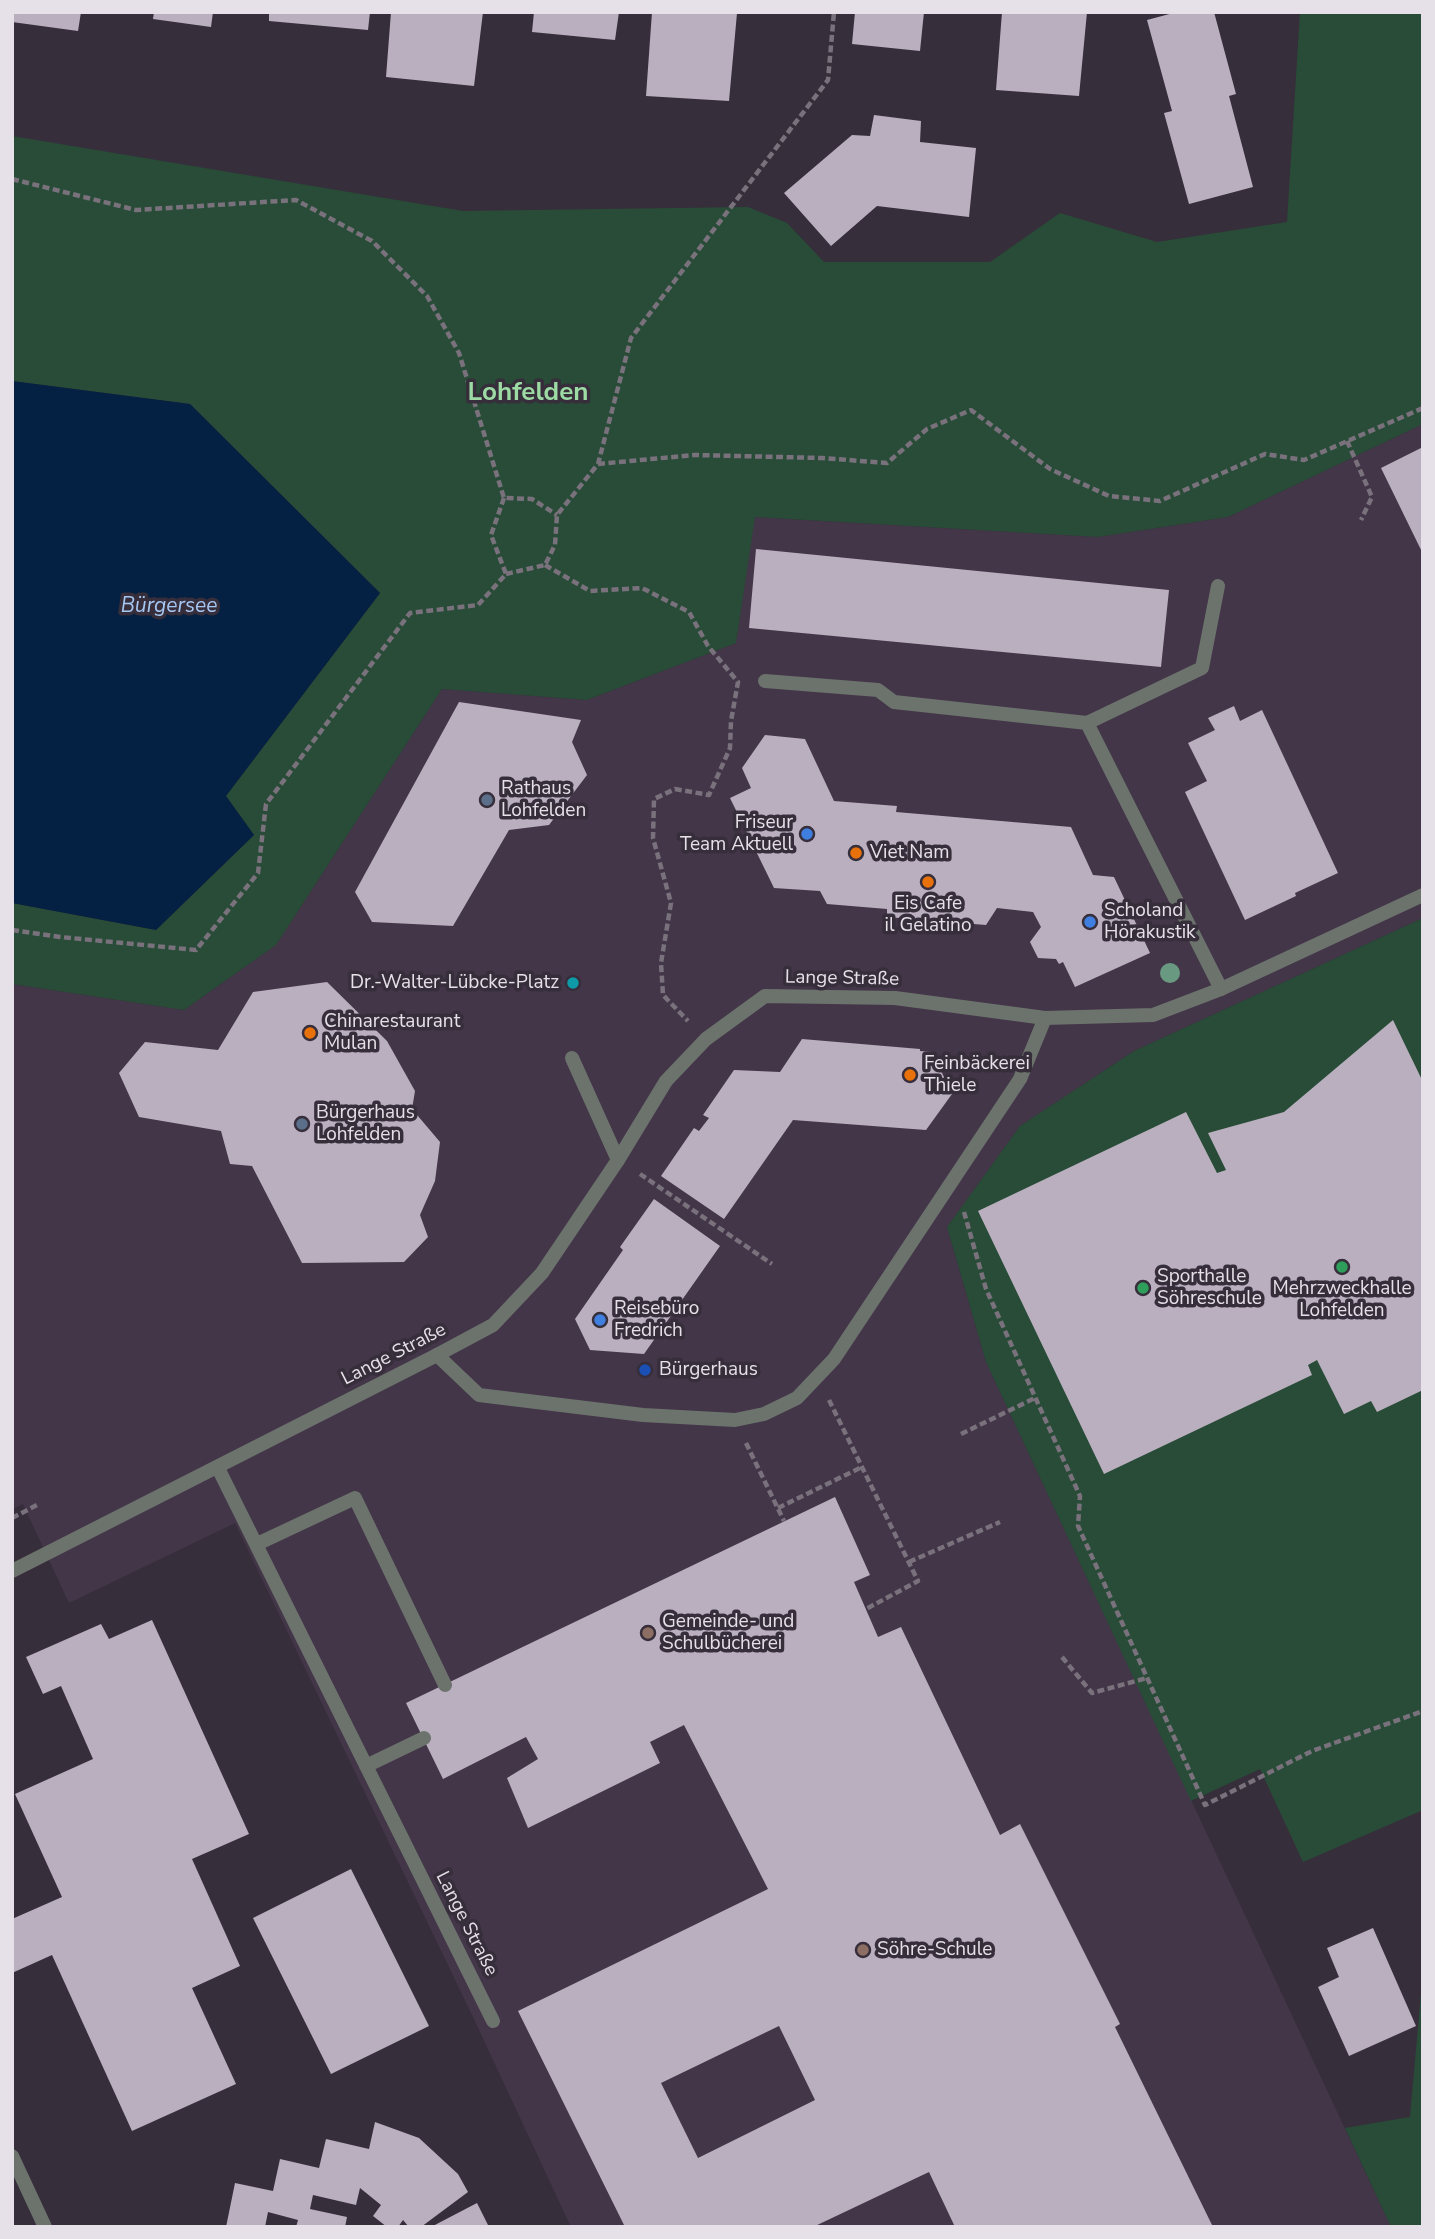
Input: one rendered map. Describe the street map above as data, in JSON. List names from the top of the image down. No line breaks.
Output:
{"streets":{"street":["Lange Straße"]},"districts":["Lohfelden"],"water":["Bürgersee"],"places":["Rathaus Lohfelden","Friseur Team Aktuell","Viet Nam","Eis Cafe il Gelatino","Scholand Hörakustik","Dr.-Walter-Lübcke-Platz","Chinarestaurant Mulan","Feinbäckerei Thiele","Bürgerhaus Lohfelden","Mehrzweckhalle Lohfelden","Sporthalle Söhreschule","Reisebüro Fredrich","Bürgerhaus","Gemeinde- und Schulbücherei","Söhre-Schule"]}
